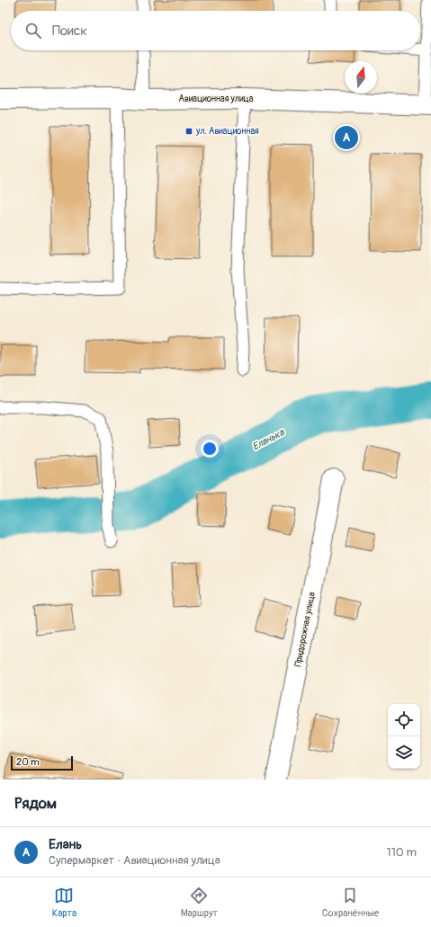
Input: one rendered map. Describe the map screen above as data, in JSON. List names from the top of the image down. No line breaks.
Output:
{"streets":{"street":["Авиационная улица","Придорожная улица"]},"water":["Еланька"],"places":{"transit":["ул. Авиационная"]},"scale_bar":"20 m","north":"top","page":{"search":"Поиск","pins":"A","scale":"20 m","heading":"Рядом","list":[{"mark":"A","name":"Елань","note":"Супермаркет · Авиационная улица","value":"110 m"}],"nav":["Карта","Маршрут","Сохранённые"]}}
